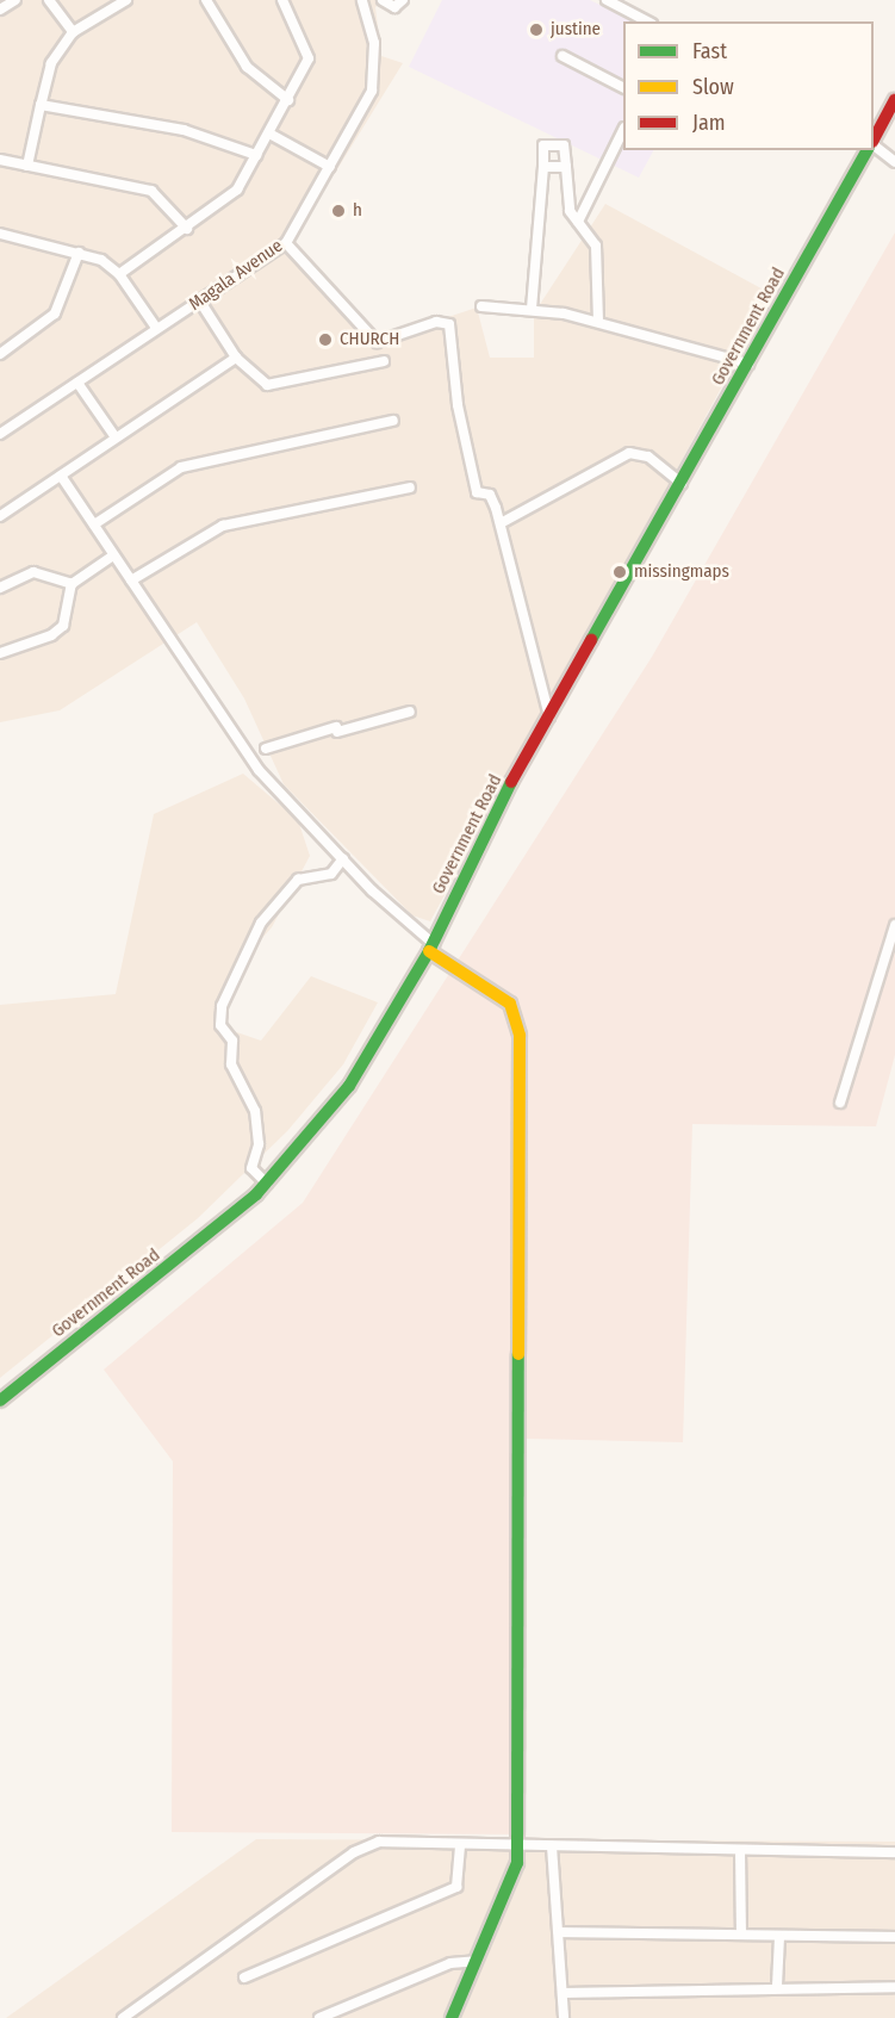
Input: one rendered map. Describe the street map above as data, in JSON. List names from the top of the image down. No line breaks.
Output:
{"streets":{"street":["Magala Avenue","Government Road"]},"places":["justine","h","CHURCH","missingmaps"],"legend":["Fast","Slow","Jam"]}
